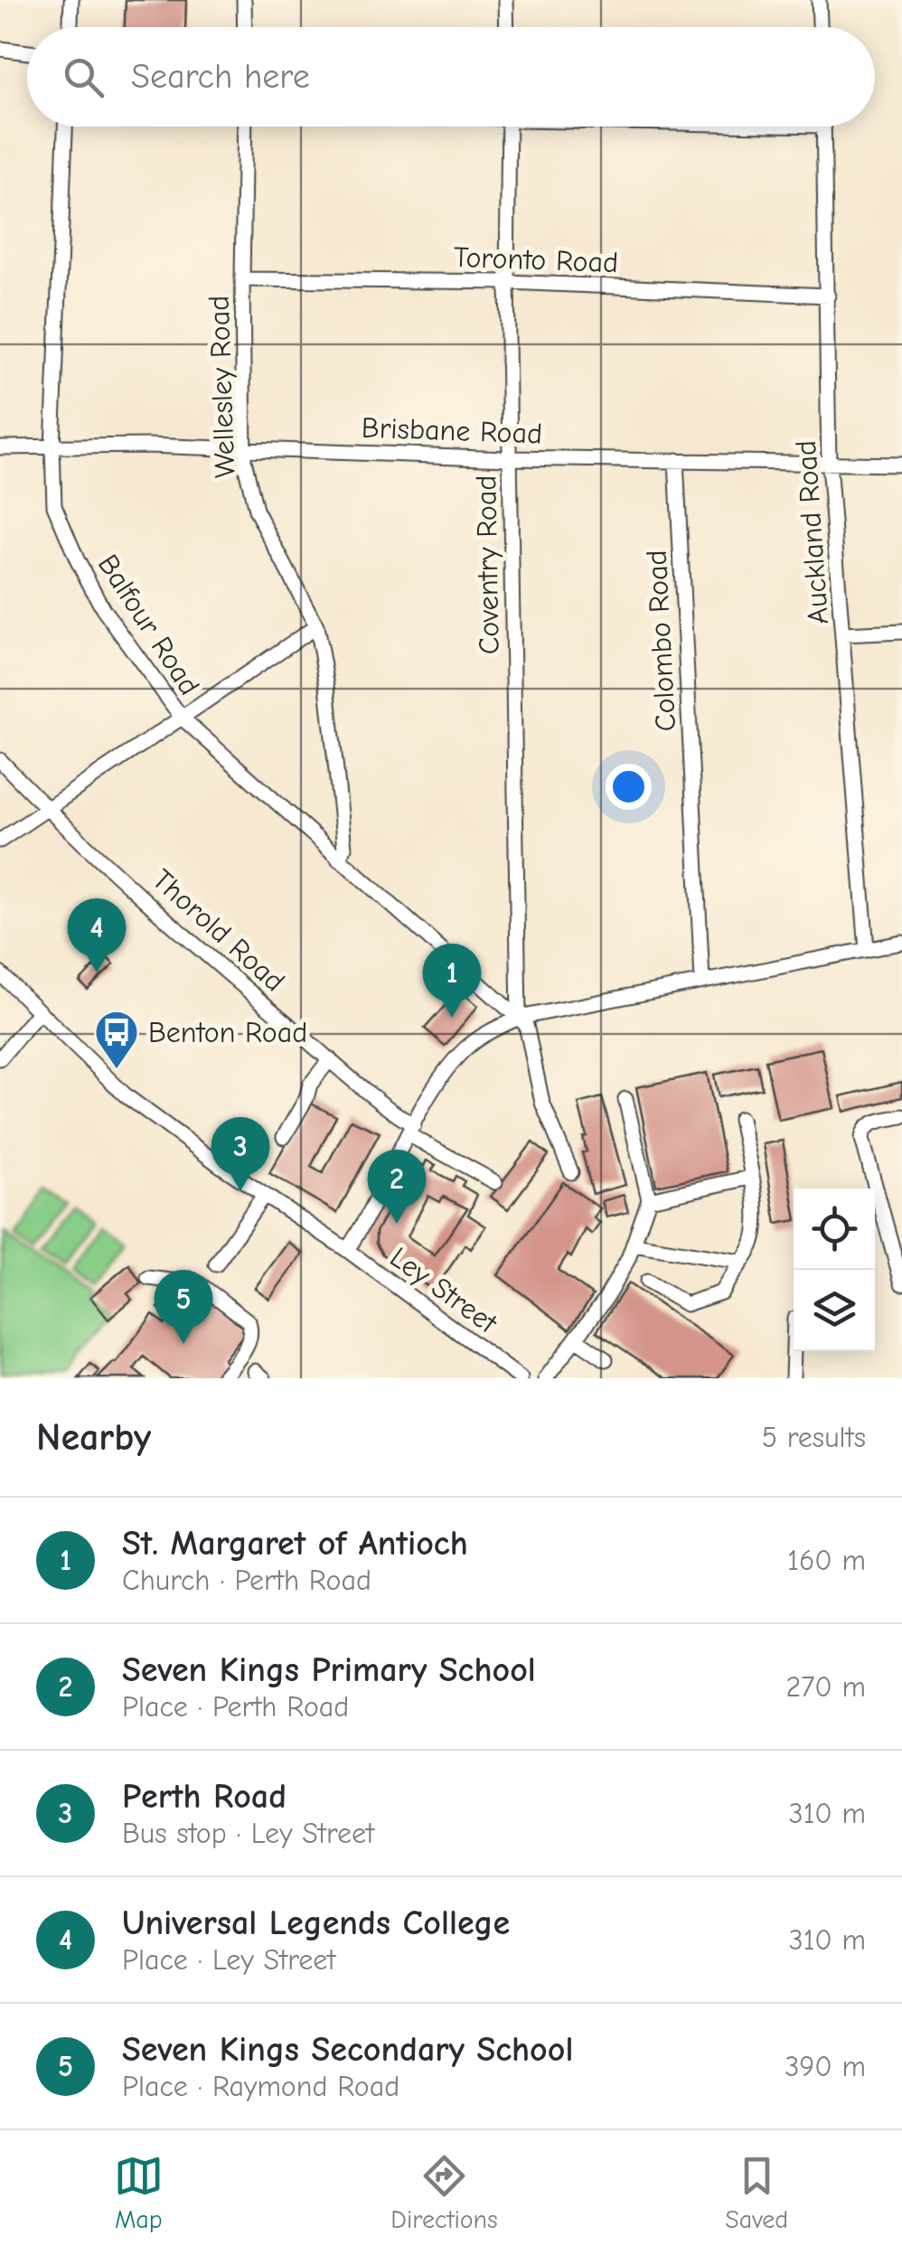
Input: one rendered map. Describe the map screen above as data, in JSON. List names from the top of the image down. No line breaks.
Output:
{"streets":{"street":["Toronto Road","Wellesley Road","Brisbane Road","Auckland Road","Coventry Road","Balfour Road","Colombo Road","Thorold Road","Ley Street"]},"crossings":[["Toronto Road","Wellesley Road"],["Toronto Road","Auckland Road"],["Toronto Road","Coventry Road"],["Wellesley Road","Brisbane Road"],["Wellesley Road","Balfour Road"],["Brisbane Road","Auckland Road"],["Brisbane Road","Coventry Road"],["Brisbane Road","Balfour Road"],["Brisbane Road","Colombo Road"],["Coventry Road","Balfour Road"]],"places":{"bus stop":["Benton Road"]},"page":{"search":"Search here","pins":["4","1","3","2","5"],"heading":["Nearby","5 results"],"list":[{"mark":"1","name":"St. Margaret of Antioch","note":"Church · Perth Road","value":"160 m"},{"mark":"2","name":"Seven Kings Primary School","note":"Place · Perth Road","value":"270 m"},{"mark":"3","name":"Perth Road","note":"Bus stop · Ley Street","value":"310 m"},{"mark":"4","name":"Universal Legends College","note":"Place · Ley Street","value":"310 m"},{"mark":"5","name":"Seven Kings Secondary School","note":"Place · Raymond Road","value":"390 m"}],"nav":["Map","Directions","Saved"]}}
